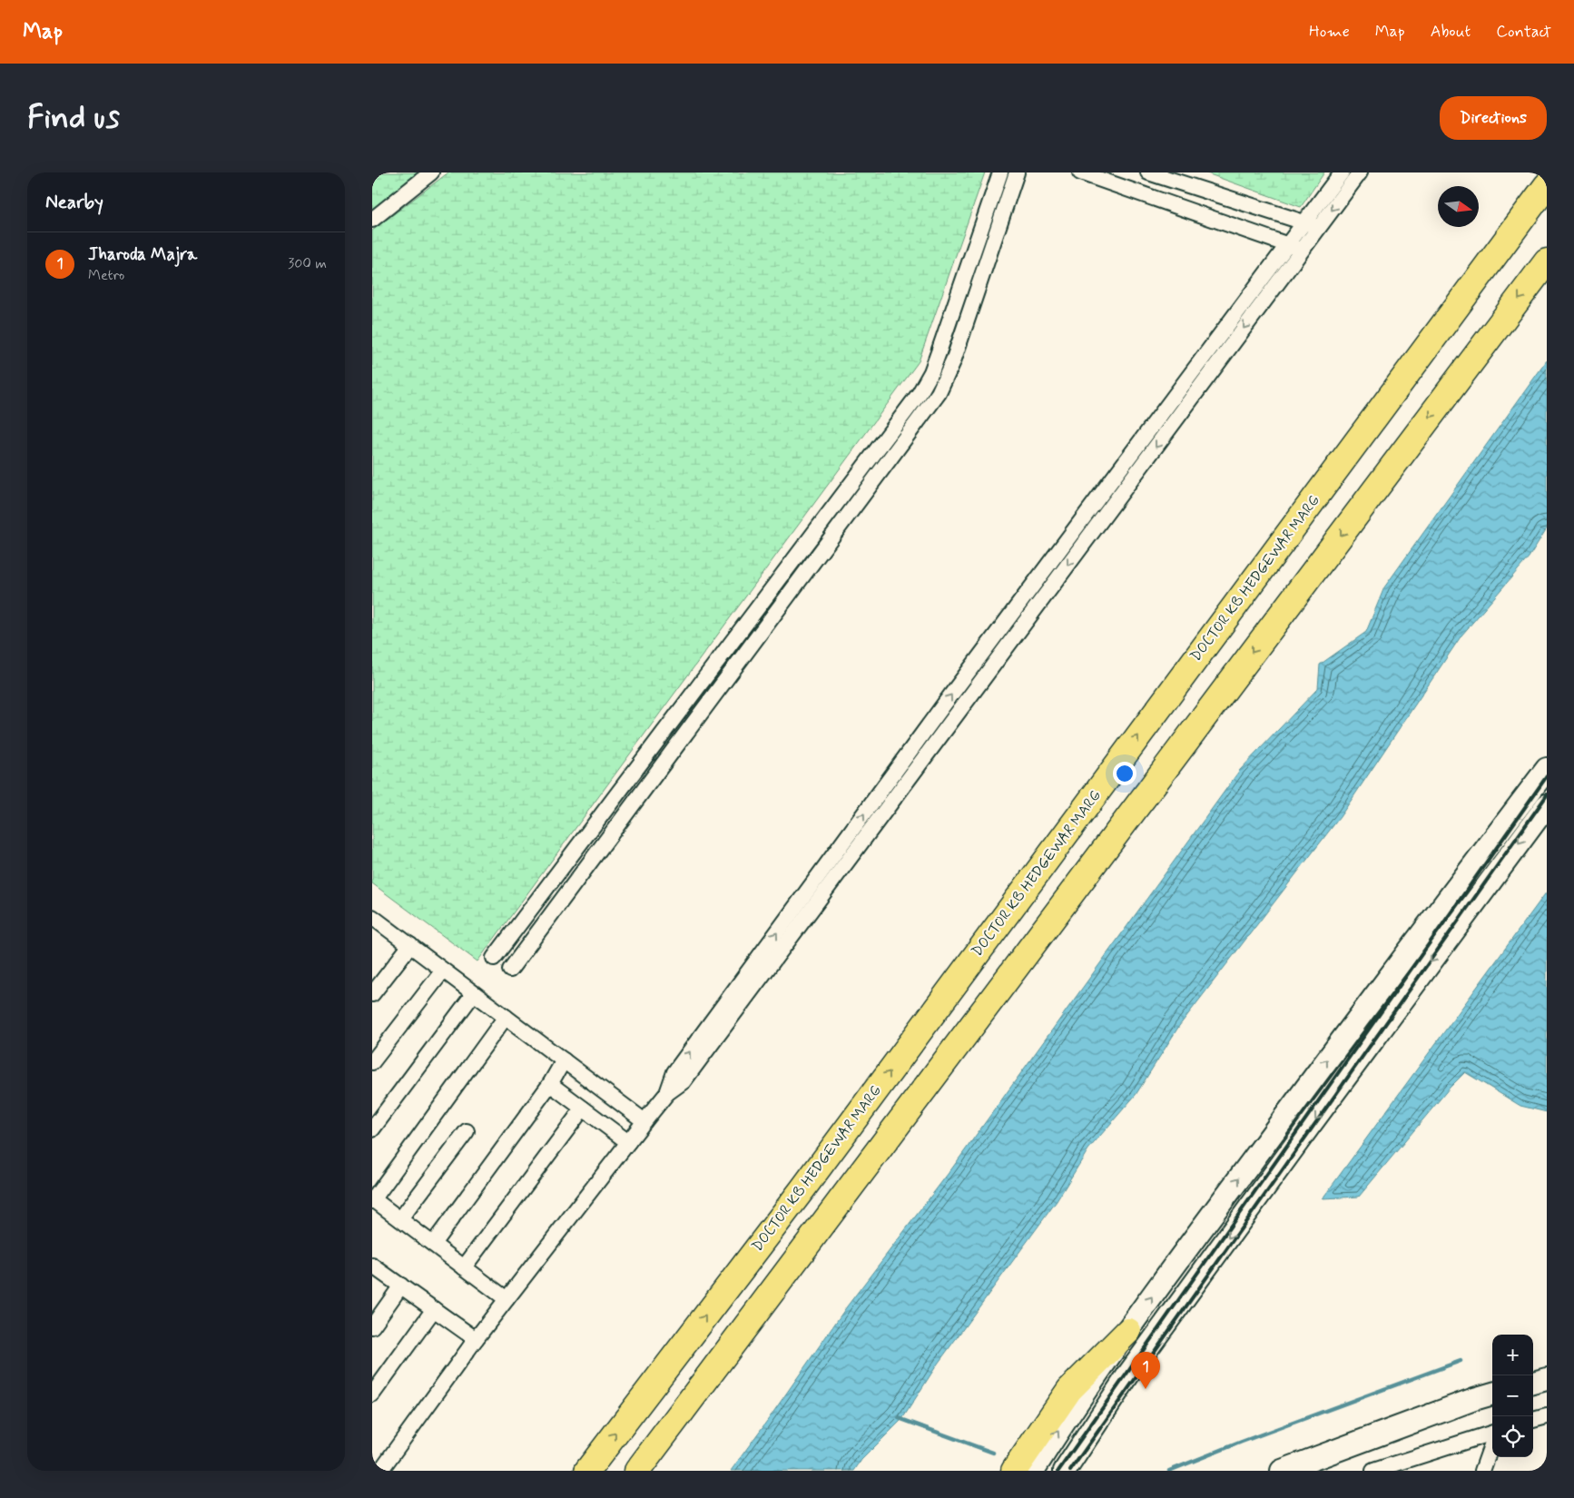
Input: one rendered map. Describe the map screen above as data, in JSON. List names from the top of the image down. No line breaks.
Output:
{"streets":{"highway":["DOCTOR KB HEDGEWAR MARG"]},"north":"right","page":{"header":"Map","nav":["Home","Map","About","Contact"],"buttons":"Directions","title":"Find us","heading":"Nearby","list":[{"mark":"1","name":"Jharoda Majra","note":"Metro","value":"300 m"}],"map_buttons":["+","−"],"pins":"1"}}
